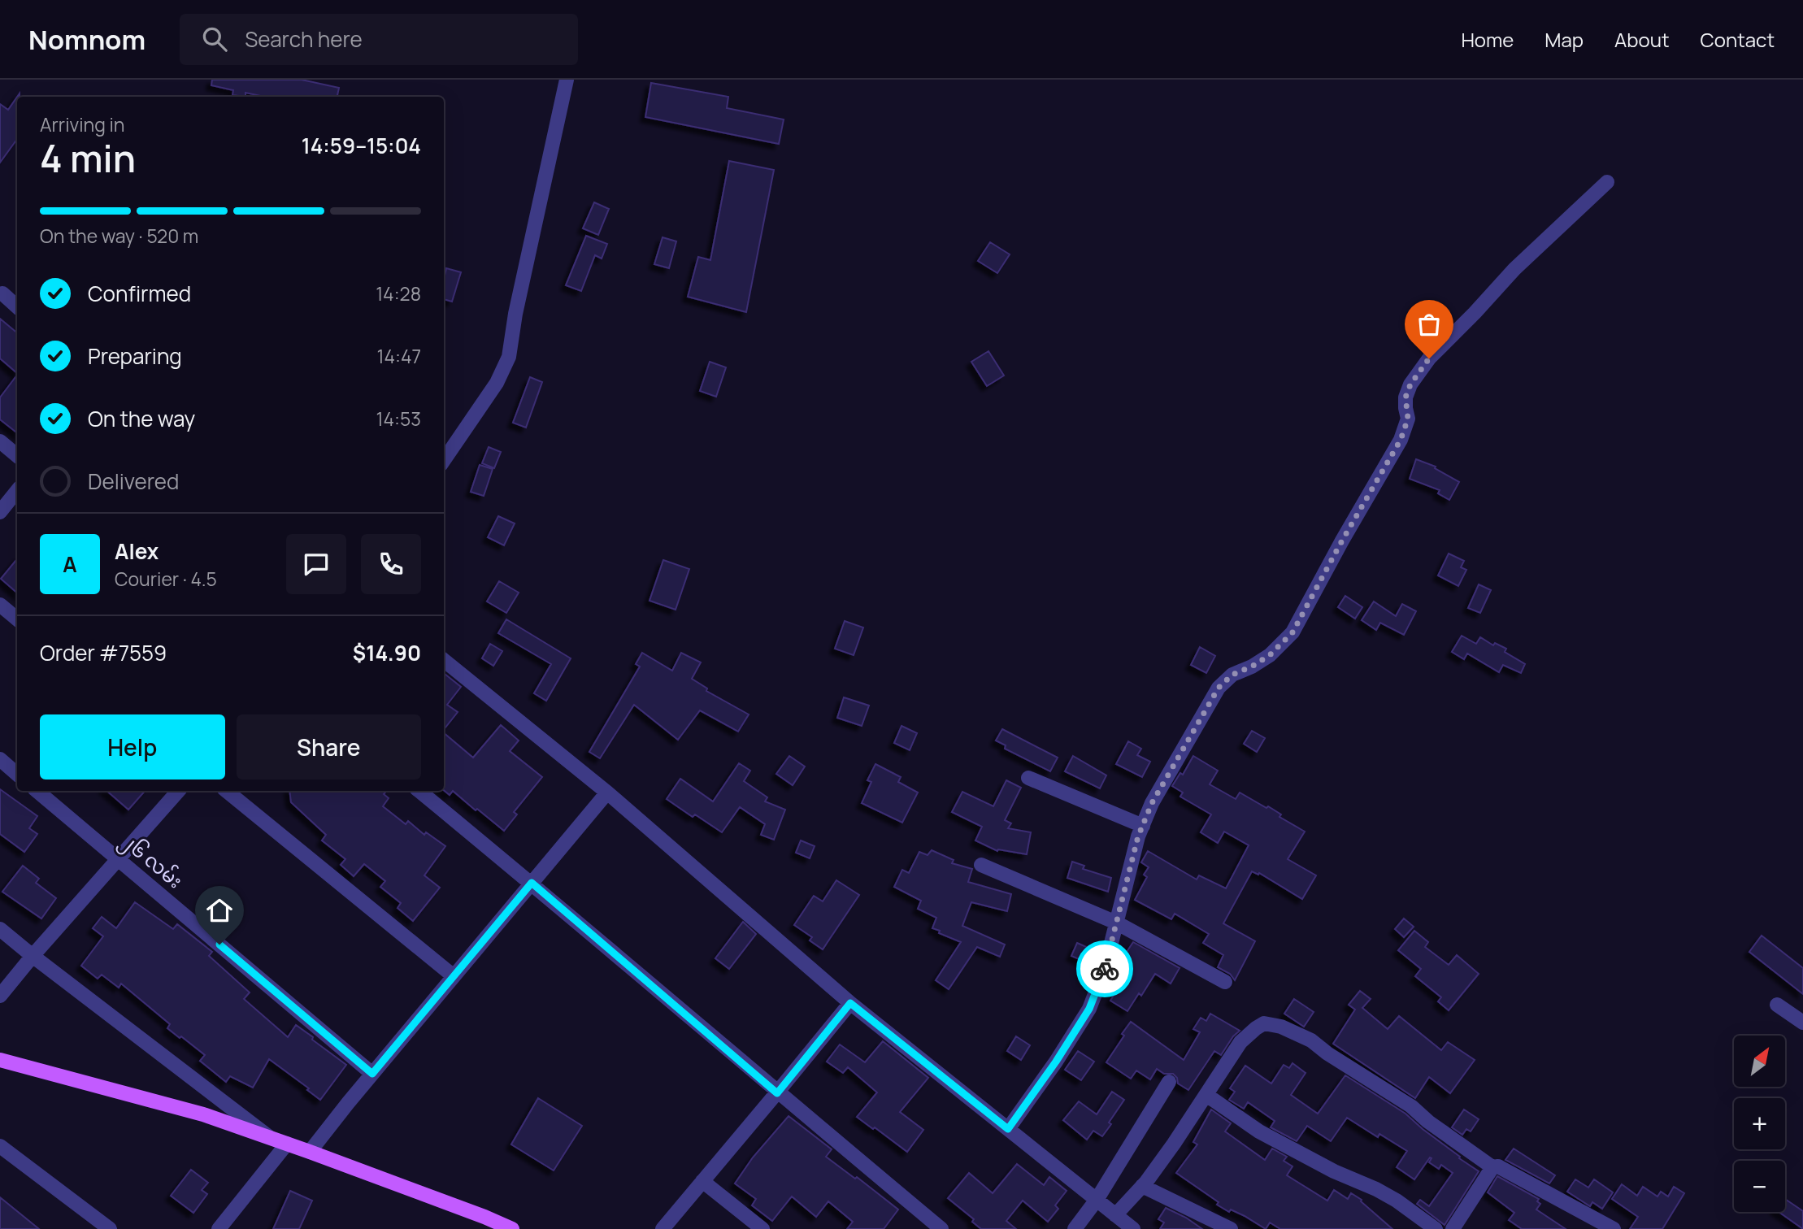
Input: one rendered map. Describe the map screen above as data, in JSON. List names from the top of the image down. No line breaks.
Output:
{"streets":{"street":["၂၆ လမ်း"]},"north":"top right","page":{"header":"Nomnom","search":"Search here","nav":["Home","Map","About","Contact"],"heading":["4 min","Arriving in","14:59–15:04"],"panel":["Alex","Courier · 4.5","Order #7559","$14.90"],"bar":"On the way · 520 m","list":[["Confirmed","14:28"],["Preparing","14:47"],["On the way","14:53"],"Delivered"],"round":"A","buttons":["Help","Share"],"map_buttons":["+","−"]}}
